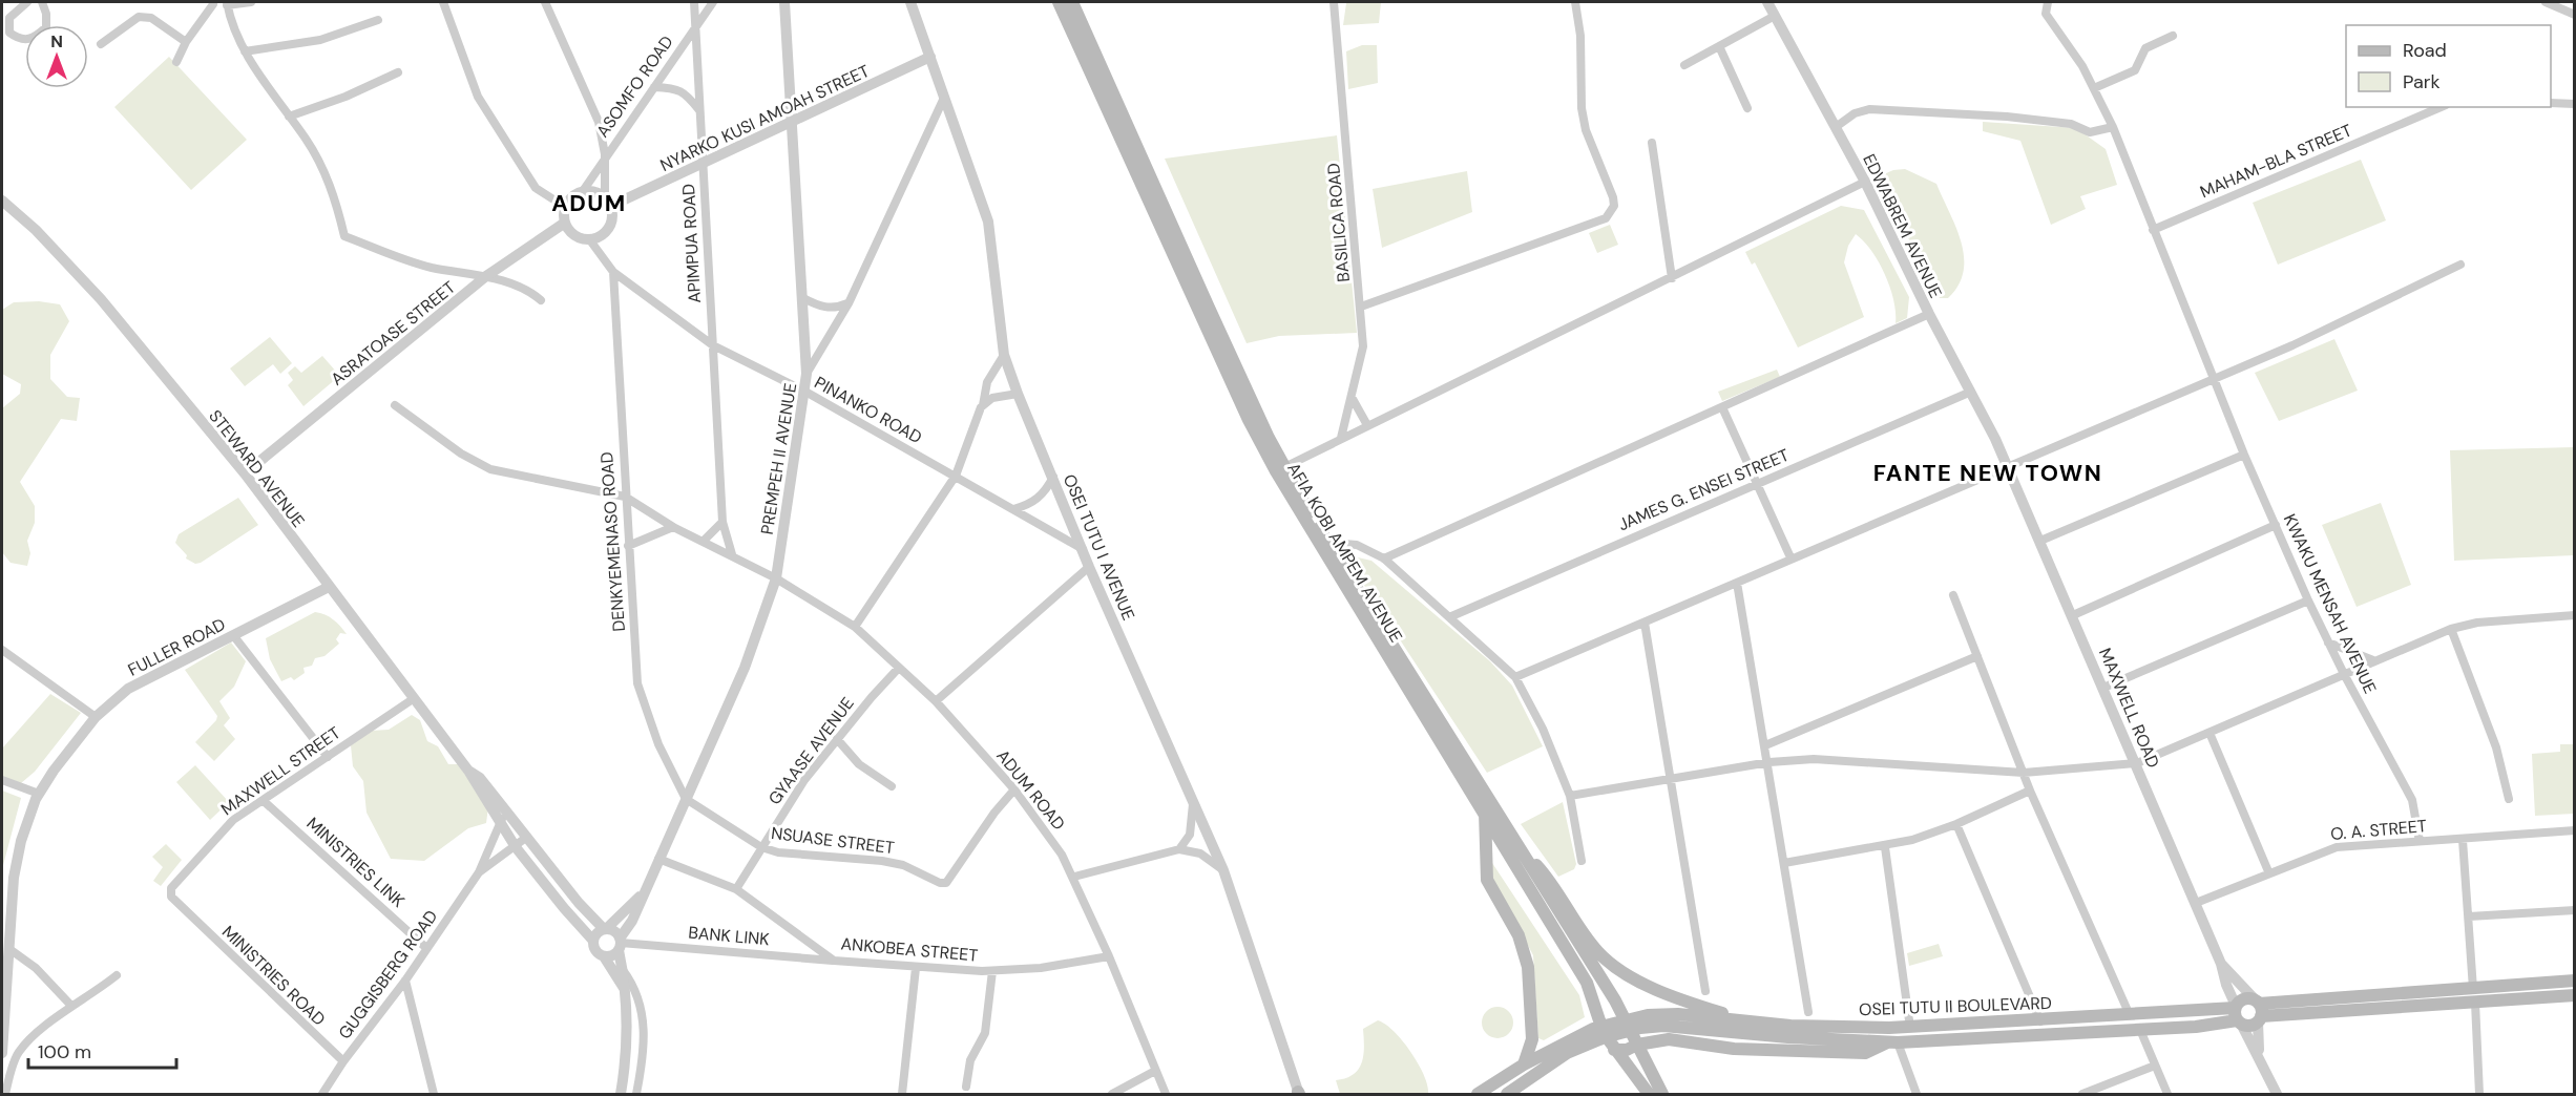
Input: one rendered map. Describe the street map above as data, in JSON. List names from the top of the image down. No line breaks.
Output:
{"streets":{"main road":["AFIA KOBI AMPEM AVENUE","OSEI TUTU II BOULEVARD"],"street":["ASOMFO ROAD","NYARKO KUSI AMOAH STREET","MAHAM-BLA STREET","BASILICA ROAD","EDWABREM AVENUE","APIMPUA ROAD","ASRATOASE STREET","PINANKO ROAD","PREMPEH II AVENUE","STEWARD AVENUE","JAMES G. ENSEI STREET","DENKYEMENASO ROAD","OSEI TUTU I AVENUE","KWAKU MENSAH AVENUE","FULLER ROAD","MAXWELL ROAD","GYAASE AVENUE","MAXWELL STREET","ADUM ROAD","O. A. STREET","NSUASE STREET","MINISTRIES LINK","BANK LINK","ANKOBEA STREET","GUGGISBERG ROAD","MINISTRIES ROAD"]},"crossings":[["ASOMFO ROAD","NYARKO KUSI AMOAH STREET"],["ASOMFO ROAD","APIMPUA ROAD"],["ASOMFO ROAD","ASRATOASE STREET"],["ASOMFO ROAD","PINANKO ROAD"],["NYARKO KUSI AMOAH STREET","APIMPUA ROAD"],["NYARKO KUSI AMOAH STREET","ASRATOASE STREET"],["NYARKO KUSI AMOAH STREET","PINANKO ROAD"],["NYARKO KUSI AMOAH STREET","PREMPEH II AVENUE"],["NYARKO KUSI AMOAH STREET","OSEI TUTU I AVENUE"],["MAHAM-BLA STREET","KWAKU MENSAH AVENUE"],["EDWABREM AVENUE","JAMES G. ENSEI STREET"],["EDWABREM AVENUE","MAXWELL ROAD"],["APIMPUA ROAD","PINANKO ROAD"],["APIMPUA ROAD","ADUM ROAD"],["ASRATOASE STREET","PINANKO ROAD"],["ASRATOASE STREET","STEWARD AVENUE"],["PINANKO ROAD","PREMPEH II AVENUE"],["PINANKO ROAD","DENKYEMENASO ROAD"],["PINANKO ROAD","OSEI TUTU I AVENUE"],["PREMPEH II AVENUE","STEWARD AVENUE"],["PREMPEH II AVENUE","DENKYEMENASO ROAD"],["PREMPEH II AVENUE","ADUM ROAD"],["PREMPEH II AVENUE","NSUASE STREET"],["PREMPEH II AVENUE","BANK LINK"],["PREMPEH II AVENUE","ANKOBEA STREET"],["STEWARD AVENUE","FULLER ROAD"],["STEWARD AVENUE","MAXWELL STREET"],["STEWARD AVENUE","BANK LINK"],["STEWARD AVENUE","GUGGISBERG ROAD"],["DENKYEMENASO ROAD","ADUM ROAD"],["DENKYEMENASO ROAD","NSUASE STREET"],["KWAKU MENSAH AVENUE","O. A. STREET"],["MAXWELL ROAD","O. A. STREET"],["MAXWELL ROAD","OSEI TUTU II BOULEVARD"],["GYAASE AVENUE","ADUM ROAD"],["GYAASE AVENUE","NSUASE STREET"],["GYAASE AVENUE","ANKOBEA STREET"],["MAXWELL STREET","MINISTRIES LINK"],["MAXWELL STREET","MINISTRIES ROAD"],["ADUM ROAD","NSUASE STREET"],["ADUM ROAD","ANKOBEA STREET"],["MINISTRIES LINK","GUGGISBERG ROAD"],["BANK LINK","ANKOBEA STREET"],["GUGGISBERG ROAD","MINISTRIES ROAD"]],"districts":["ADUM","FANTE NEW TOWN"],"legend":["Road","Park"],"scale_bar":"100 m","north":"top"}
